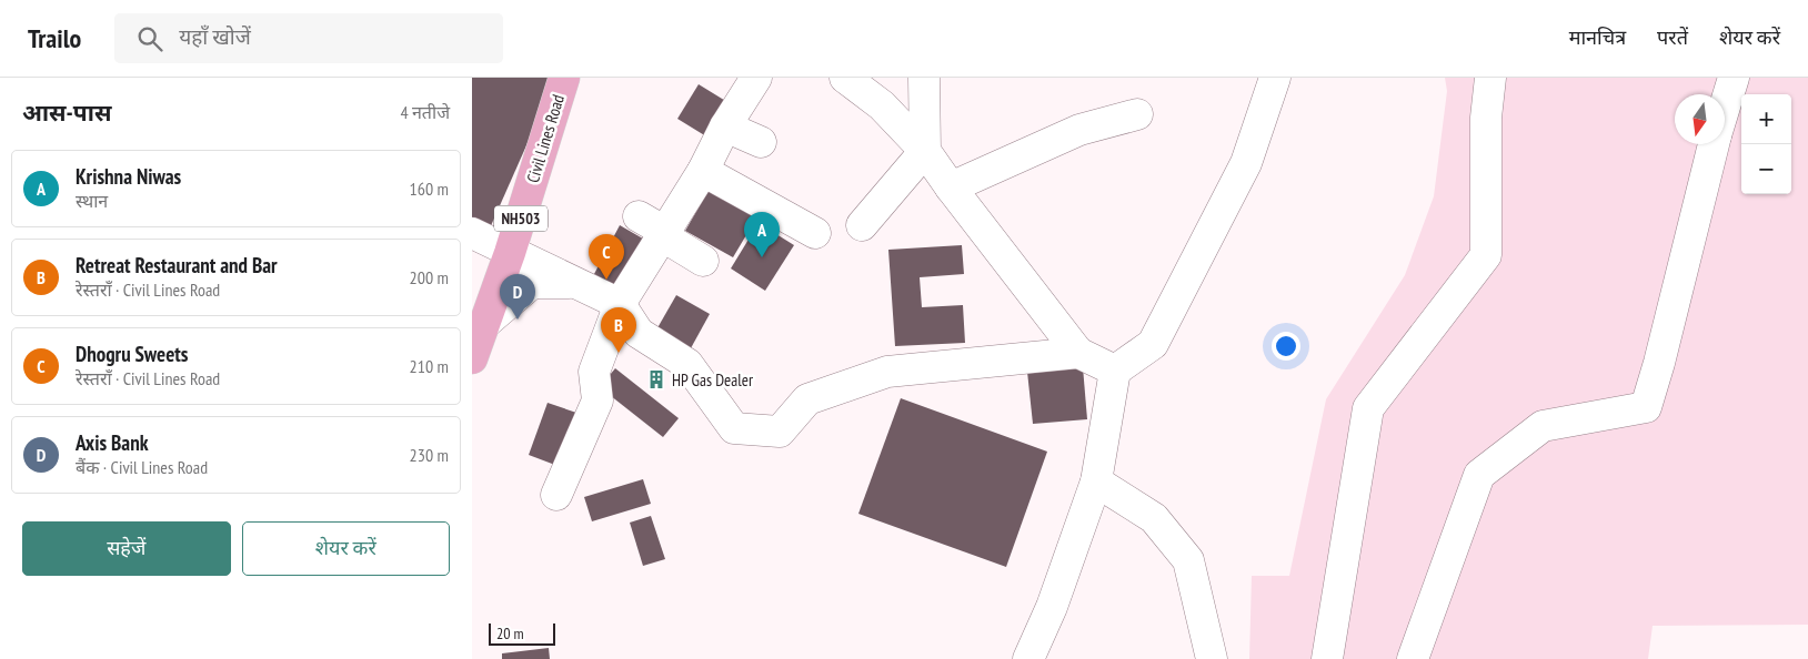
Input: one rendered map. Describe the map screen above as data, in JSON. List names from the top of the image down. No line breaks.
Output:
{"streets":{"main road":["Civil Lines Road","NH503"]},"places":{"building":["HP Gas Dealer"]},"scale_bar":"20 m","north":"bottom","page":{"header":"Trailo","search":"यहाँ खोजें","nav":["मानचित्र","परतें","शेयर करें"],"heading":["आस-पास","4 नतीजे"],"map_buttons":["+","−"],"list":[{"mark":"A","name":"Krishna Niwas","note":"स्थान","value":"160 m"},{"mark":"B","name":"Retreat Restaurant and Bar","note":"रेस्तराँ · Civil Lines Road","value":"200 m"},{"mark":"C","name":"Dhogru Sweets","note":"रेस्तराँ · Civil Lines Road","value":"210 m"},{"mark":"D","name":"Axis Bank","note":"बैंक · Civil Lines Road","value":"230 m"}],"pins":["A","C","D","B"],"buttons":["सहेजें","शेयर करें"],"scale":"20 m"}}
